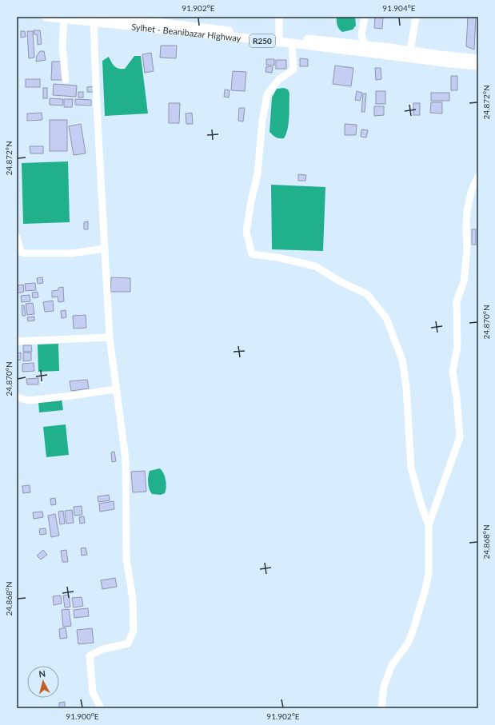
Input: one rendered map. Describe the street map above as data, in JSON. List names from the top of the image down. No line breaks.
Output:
{"streets":{"main road":["Sylhet - Beanibazar Highway","R250"]},"north":"top","coordinates":["91.902°E","91.904°E","24.872°N","24.870°N","24.868°N","91.900°E"]}
